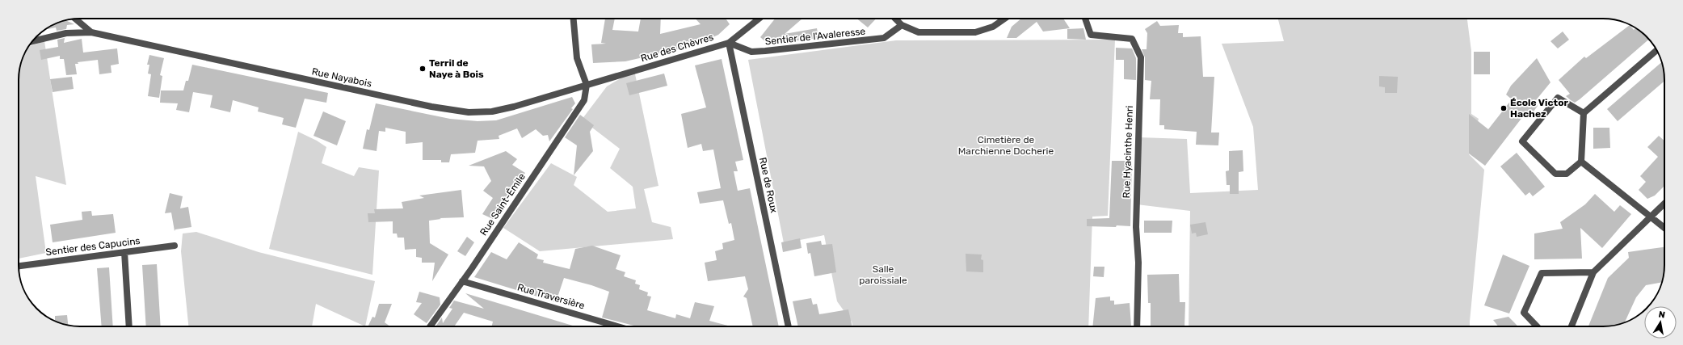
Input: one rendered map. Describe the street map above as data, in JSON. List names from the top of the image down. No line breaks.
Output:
{"streets":{"street":["Sentier de l'Avaleresse","Rue des Chèvres","Rue Nayabois","Rue Hyacinthe Henri","Rue de Roux","Rue Saint-Émile","Sentier des Capucins","Rue Traversière"]},"crossings":[["Sentier de l'Avaleresse","Rue des Chèvres"],["Sentier de l'Avaleresse","Rue de Roux"],["Rue des Chèvres","Rue Nayabois"],["Rue des Chèvres","Rue de Roux"],["Rue des Chèvres","Rue Saint-Émile"],["Rue Nayabois","Rue Saint-Émile"],["Rue Saint-Émile","Rue Traversière"]],"parks":["Cimetière de Marchienne Docherie","Salle paroissiale"],"places":["Terril de Naye à Bois","École Victor Hachez"],"north":"top"}
